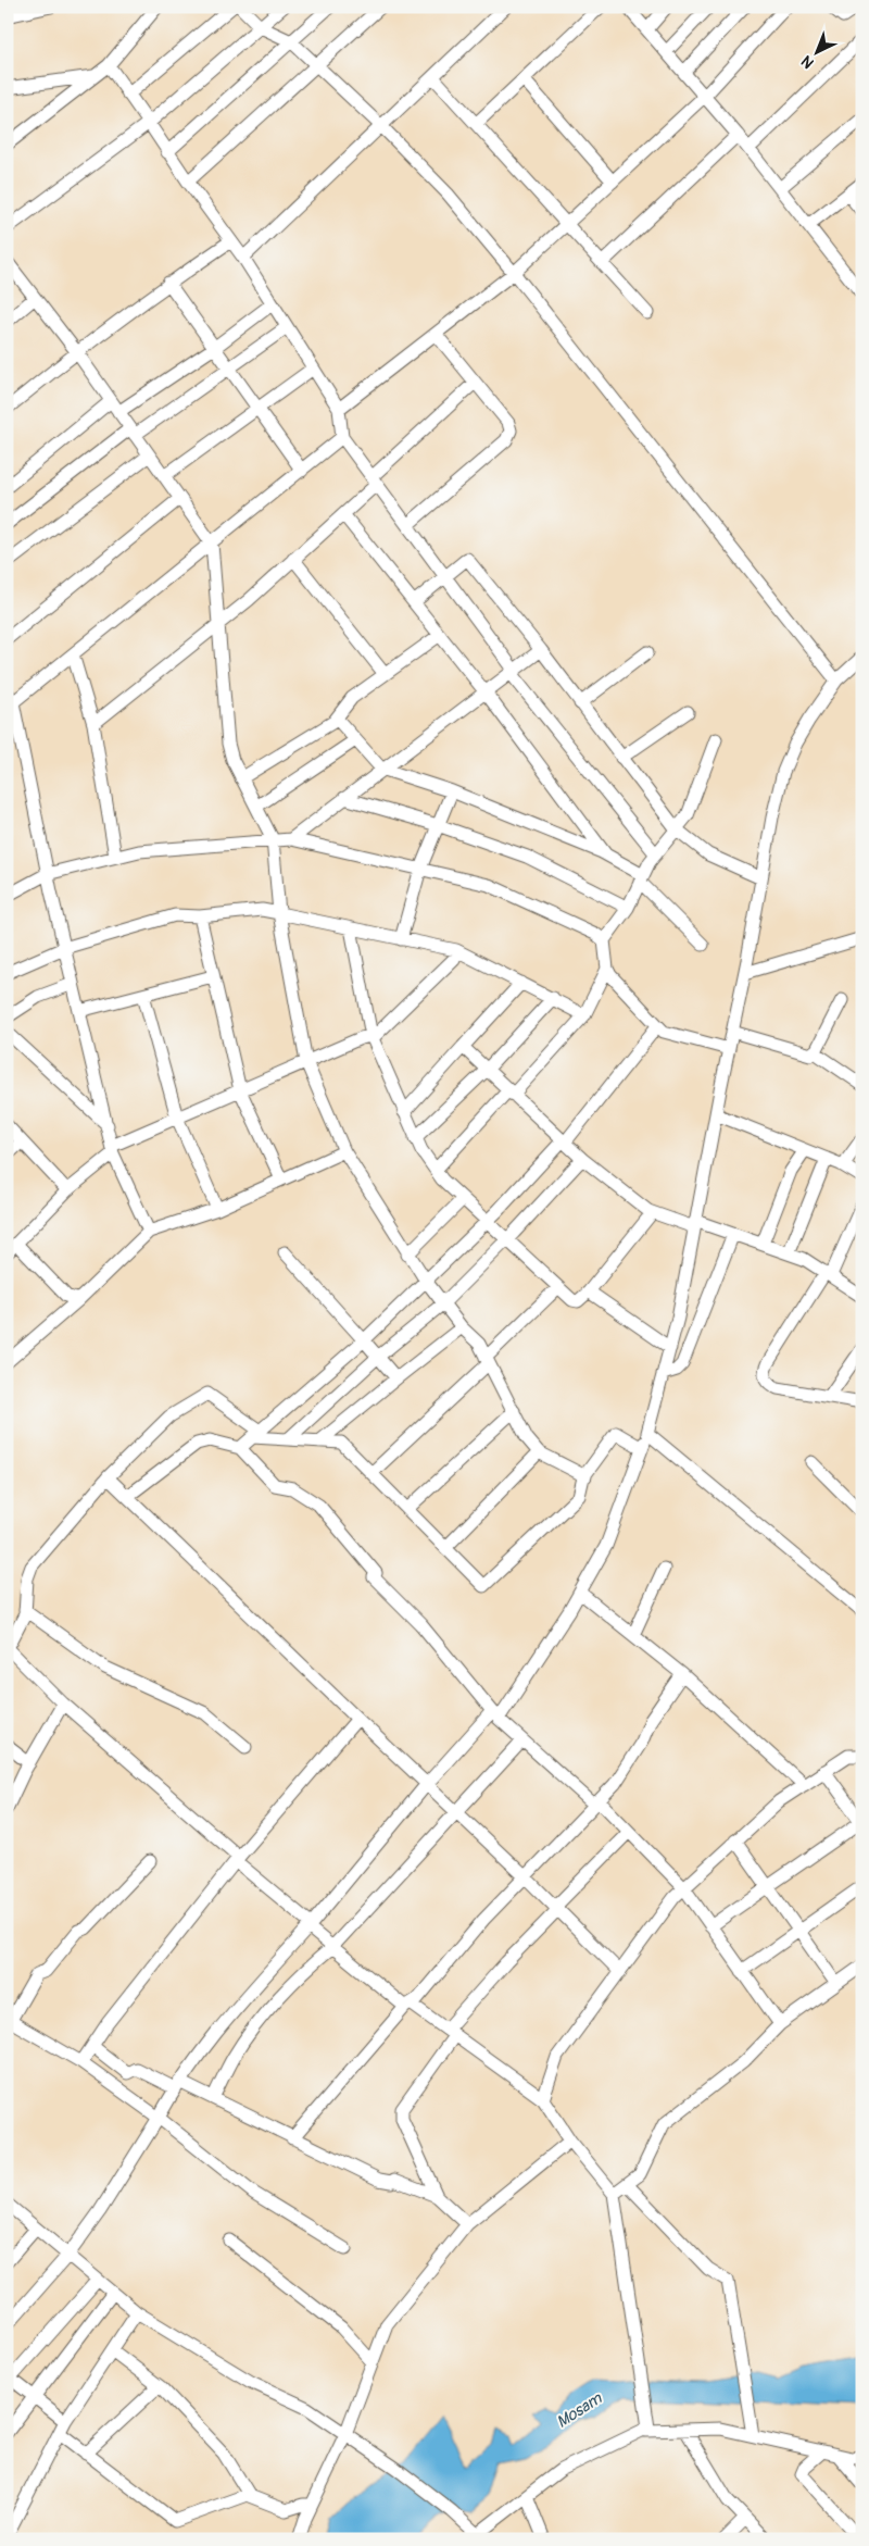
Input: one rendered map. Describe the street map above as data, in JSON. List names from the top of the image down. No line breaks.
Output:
{"water":["Mosam"],"north":"bottom left"}
